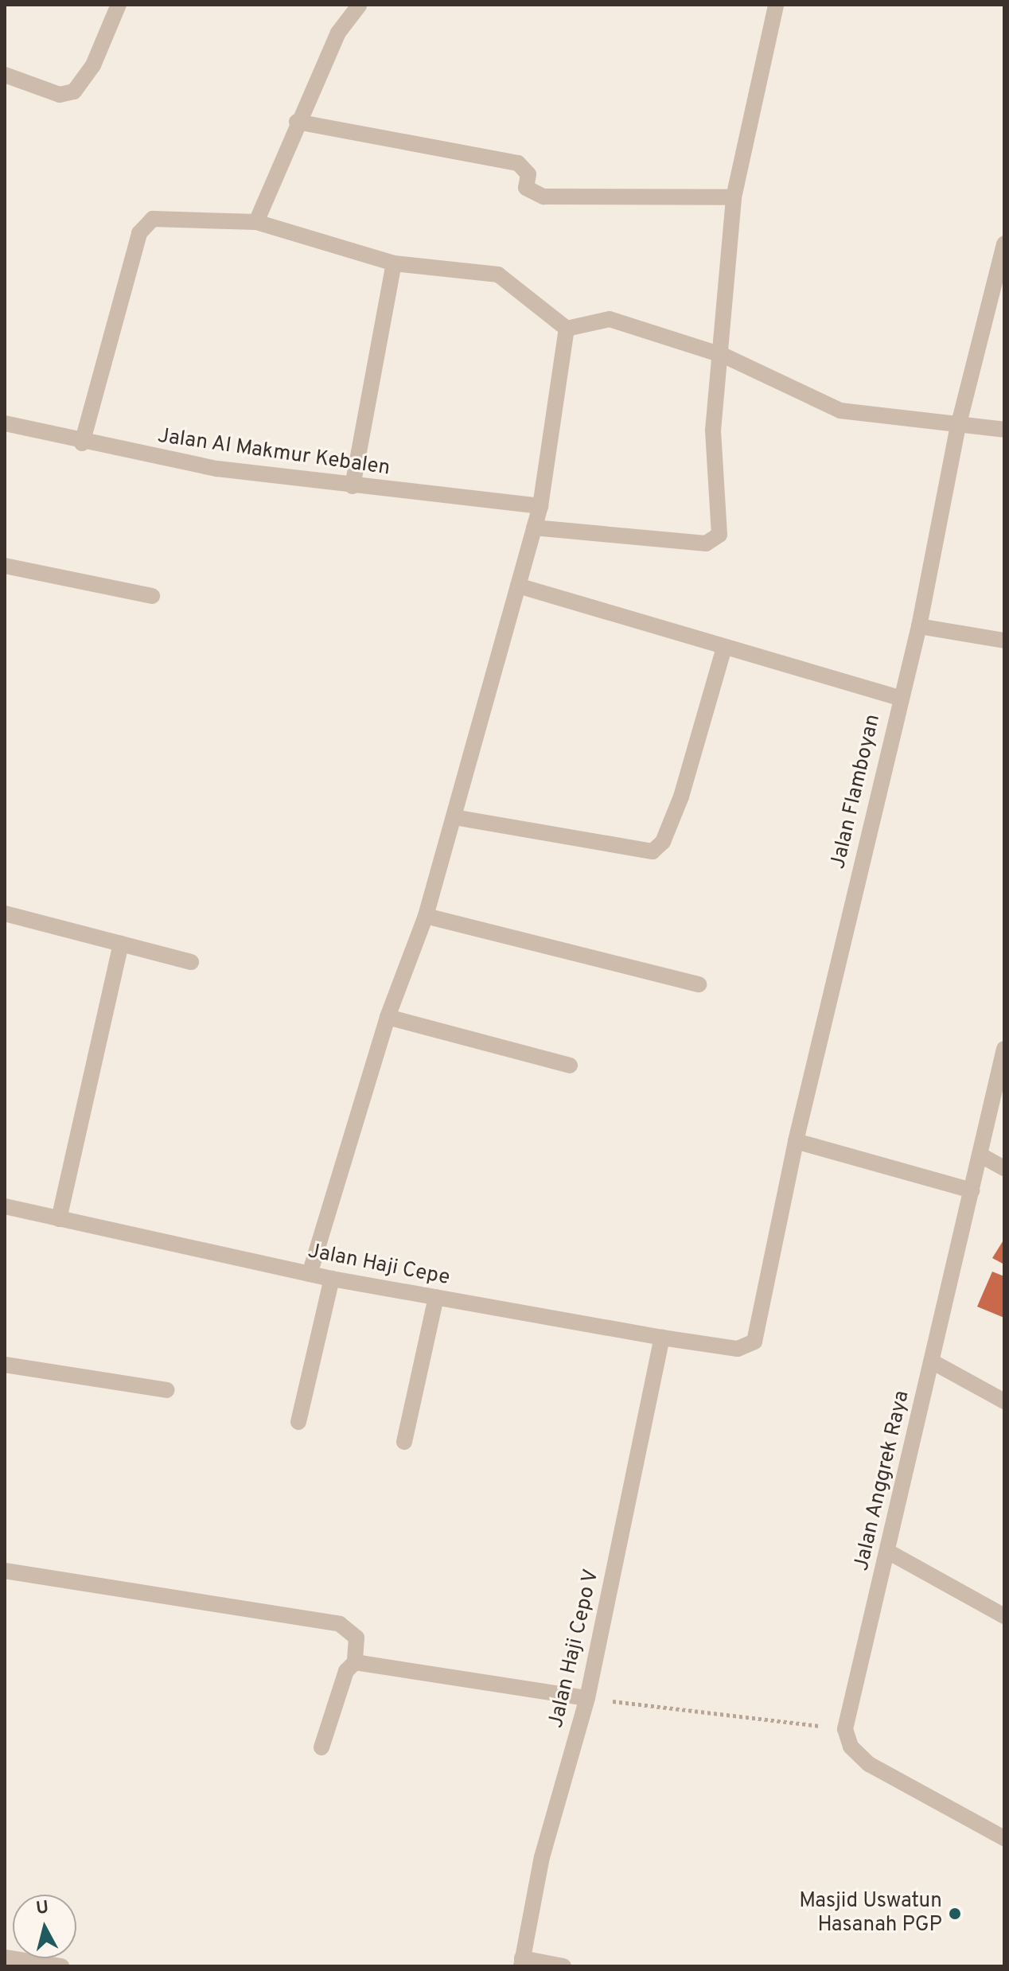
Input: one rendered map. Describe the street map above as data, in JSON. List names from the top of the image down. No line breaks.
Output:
{"streets":{"street":["Jalan Al Makmur Kebalen","Jalan Flamboyan","Jalan Haji Cepe","Jalan Anggrek Raya","Jalan Haji Cepo V"]},"crossings":[["Jalan Flamboyan","Jalan Haji Cepe"],["Jalan Haji Cepe","Jalan Haji Cepo V"]],"places":["Masjid Uswatun Hasanah PGP"],"north":"top"}
